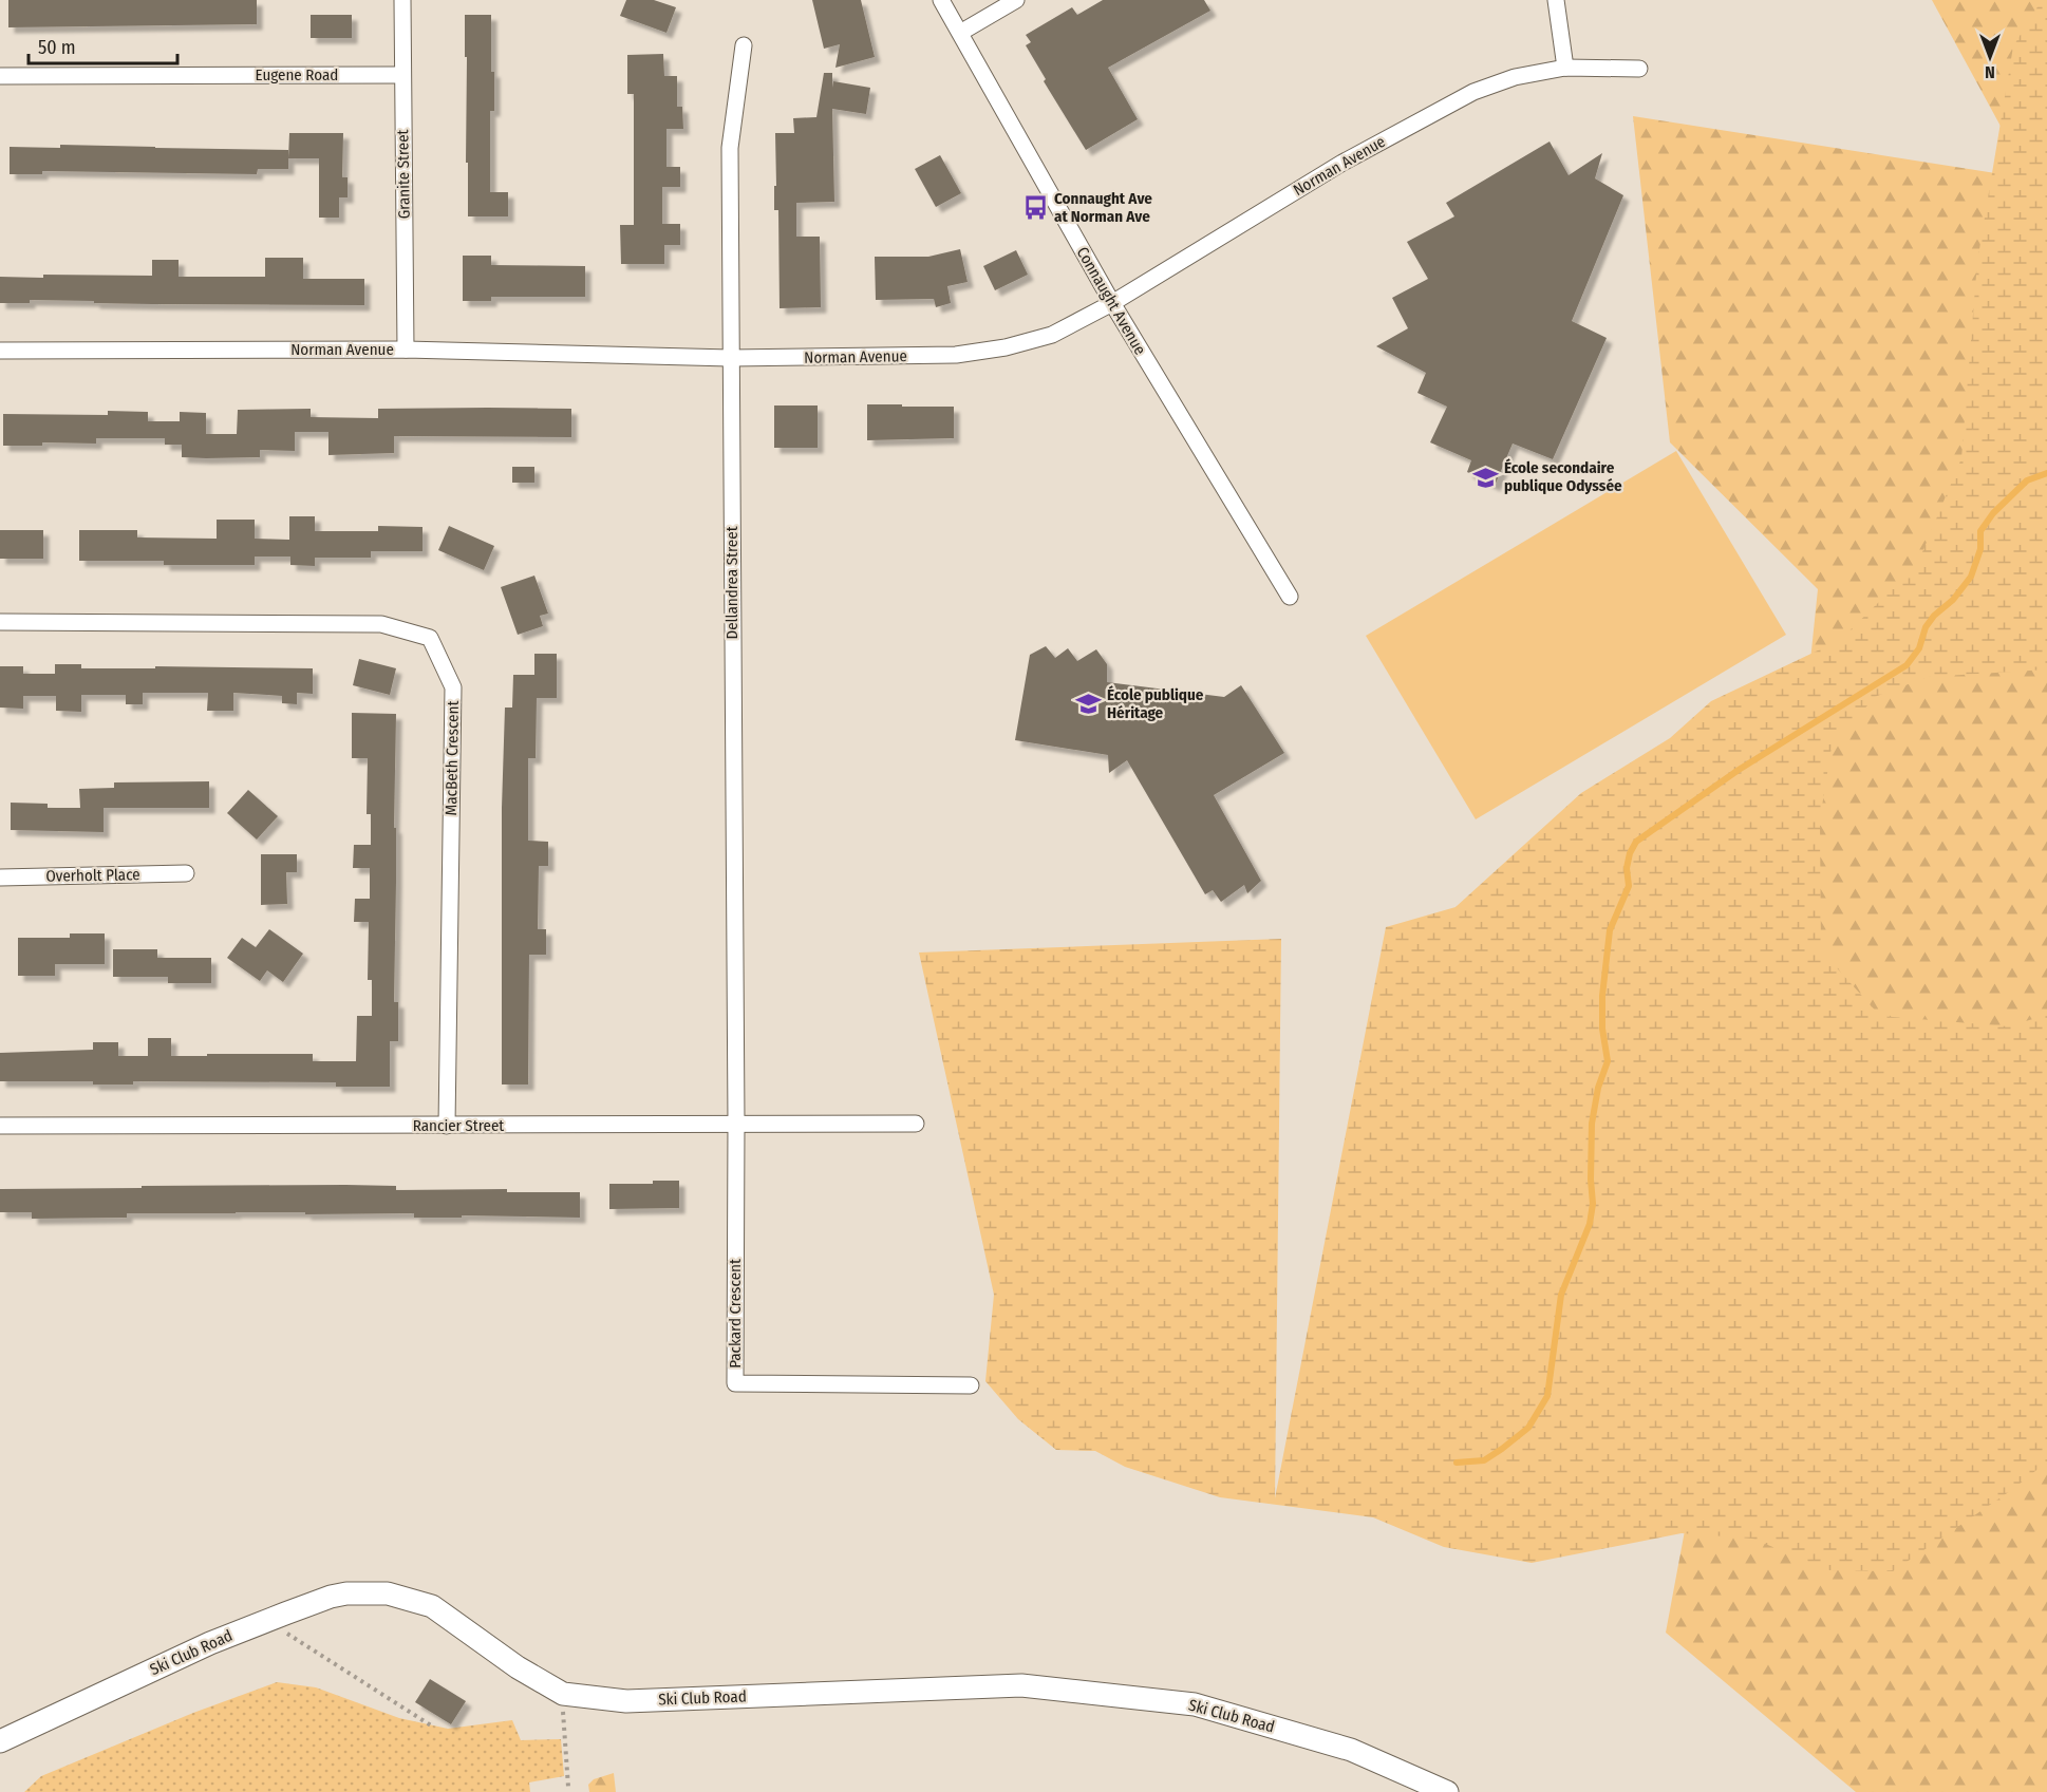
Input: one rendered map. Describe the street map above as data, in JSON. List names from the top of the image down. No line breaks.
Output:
{"streets":{"street":["Eugene Road","Norman Avenue","Granite Street","Connaught Avenue","Dellandrea Street","MacBeth Crescent","Overholt Place","Rancier Street","Packard Crescent","Ski Club Road"]},"crossings":[["Eugene Road","Granite Street"],["Norman Avenue","Granite Street"],["Norman Avenue","Connaught Avenue"],["Norman Avenue","Dellandrea Street"],["Dellandrea Street","Rancier Street"],["Dellandrea Street","Packard Crescent"],["MacBeth Crescent","Rancier Street"],["Rancier Street","Packard Crescent"]],"places":{"bus stop":["Connaught Ave at Norman Ave"],"school or university":["École secondaire publique Odyssée","École publique Héritage"]},"scale_bar":"50 m","north":"bottom"}
